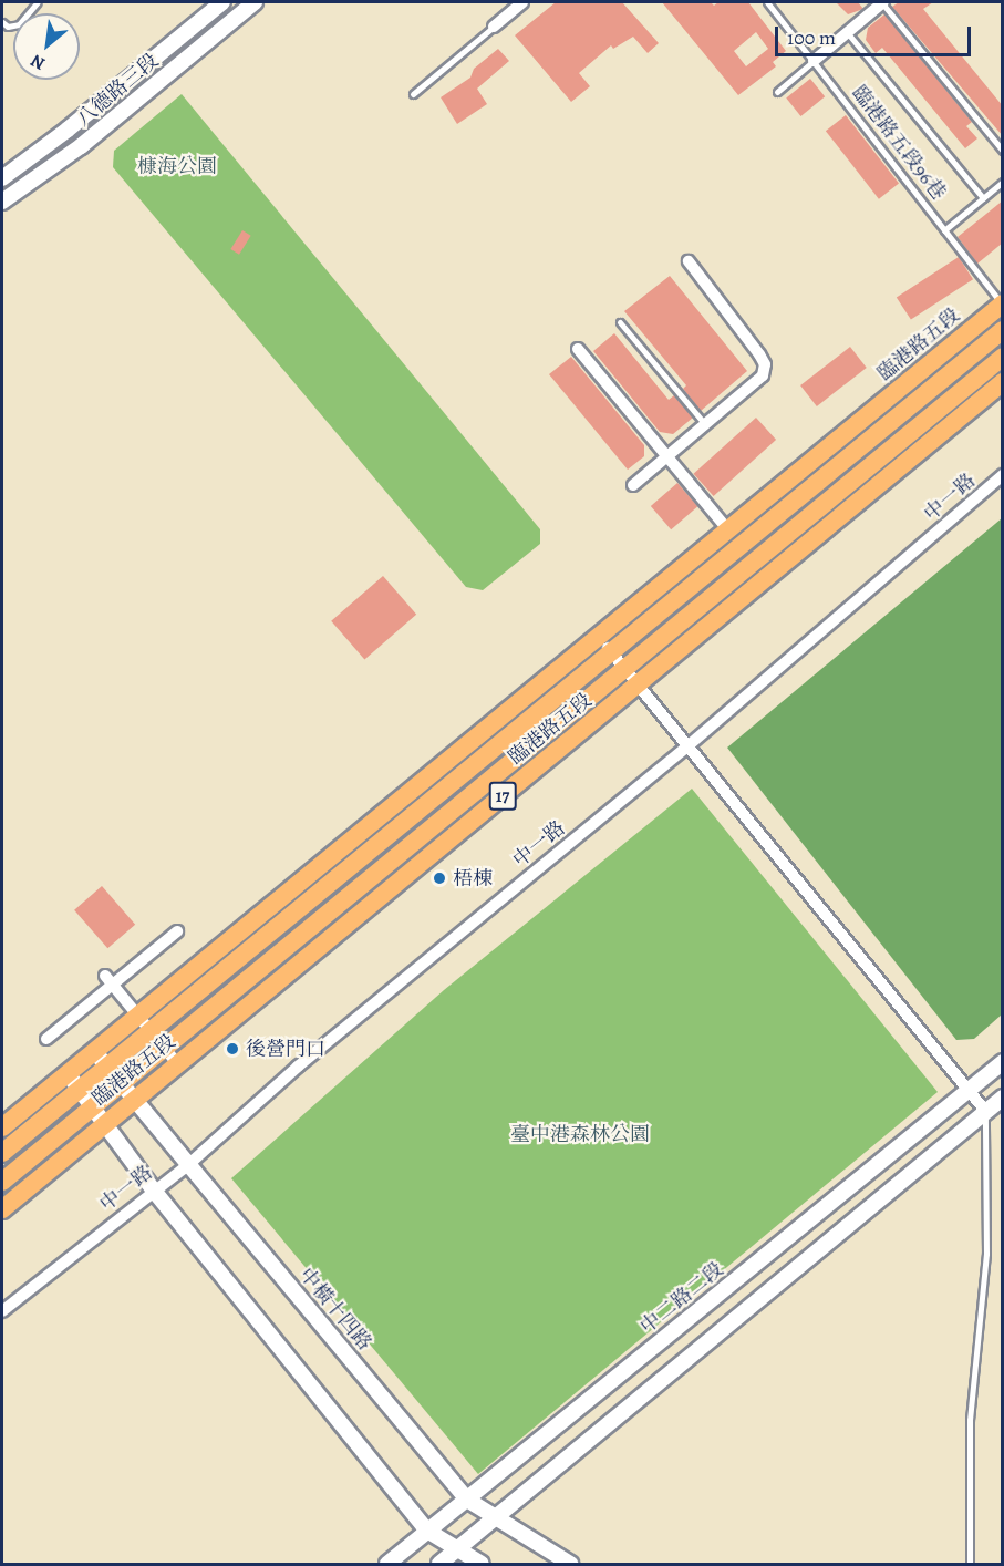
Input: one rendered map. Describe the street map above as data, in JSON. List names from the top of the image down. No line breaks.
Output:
{"streets":{"main road":["臨港路五段","17"],"street":["八德路三段","中一路","中二路二段","中橫十四路"],"lane":["臨港路五段96巷"]},"crossings":[["臨港路五段96巷","臨港路五段"],["臨港路五段","中橫十四路"],["中一路","中橫十四路"],["中二路二段","中橫十四路"]],"parks":["槺海公園","臺中港森林公園"],"places":["梧棟","後營門口"],"scale_bar":"100 m","north":"bottom left"}
